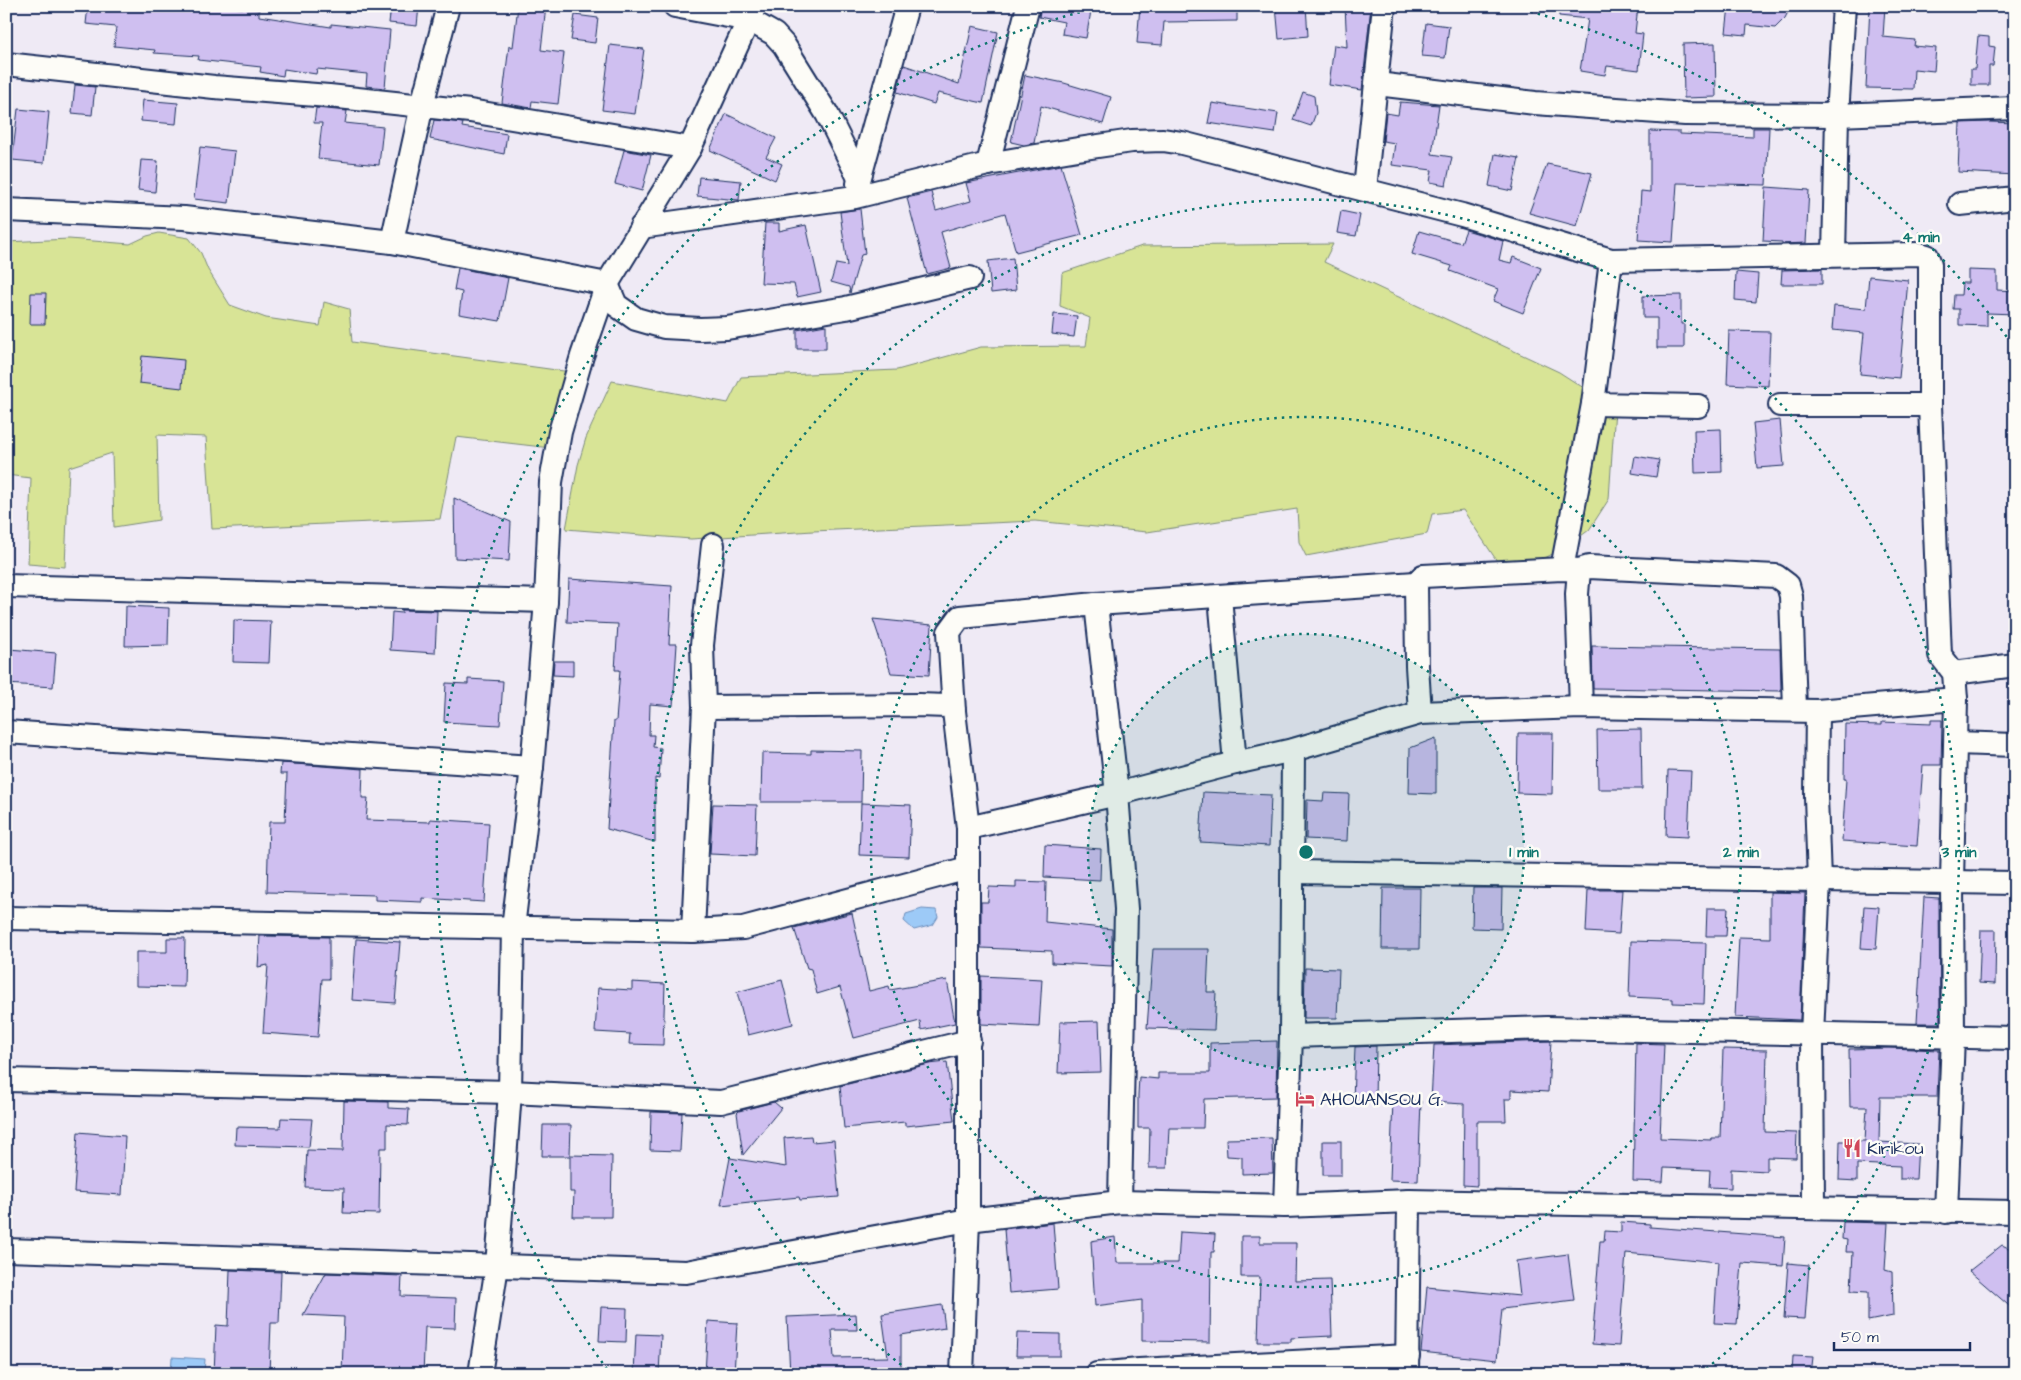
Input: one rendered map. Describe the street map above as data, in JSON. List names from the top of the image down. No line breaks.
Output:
{"places":{"hotel":["AHOUANSOU G."],"restaurant":["Kirikou"]},"scale_bar":"50 m","rings":["4 min","1 min","2 min","3 min"]}
